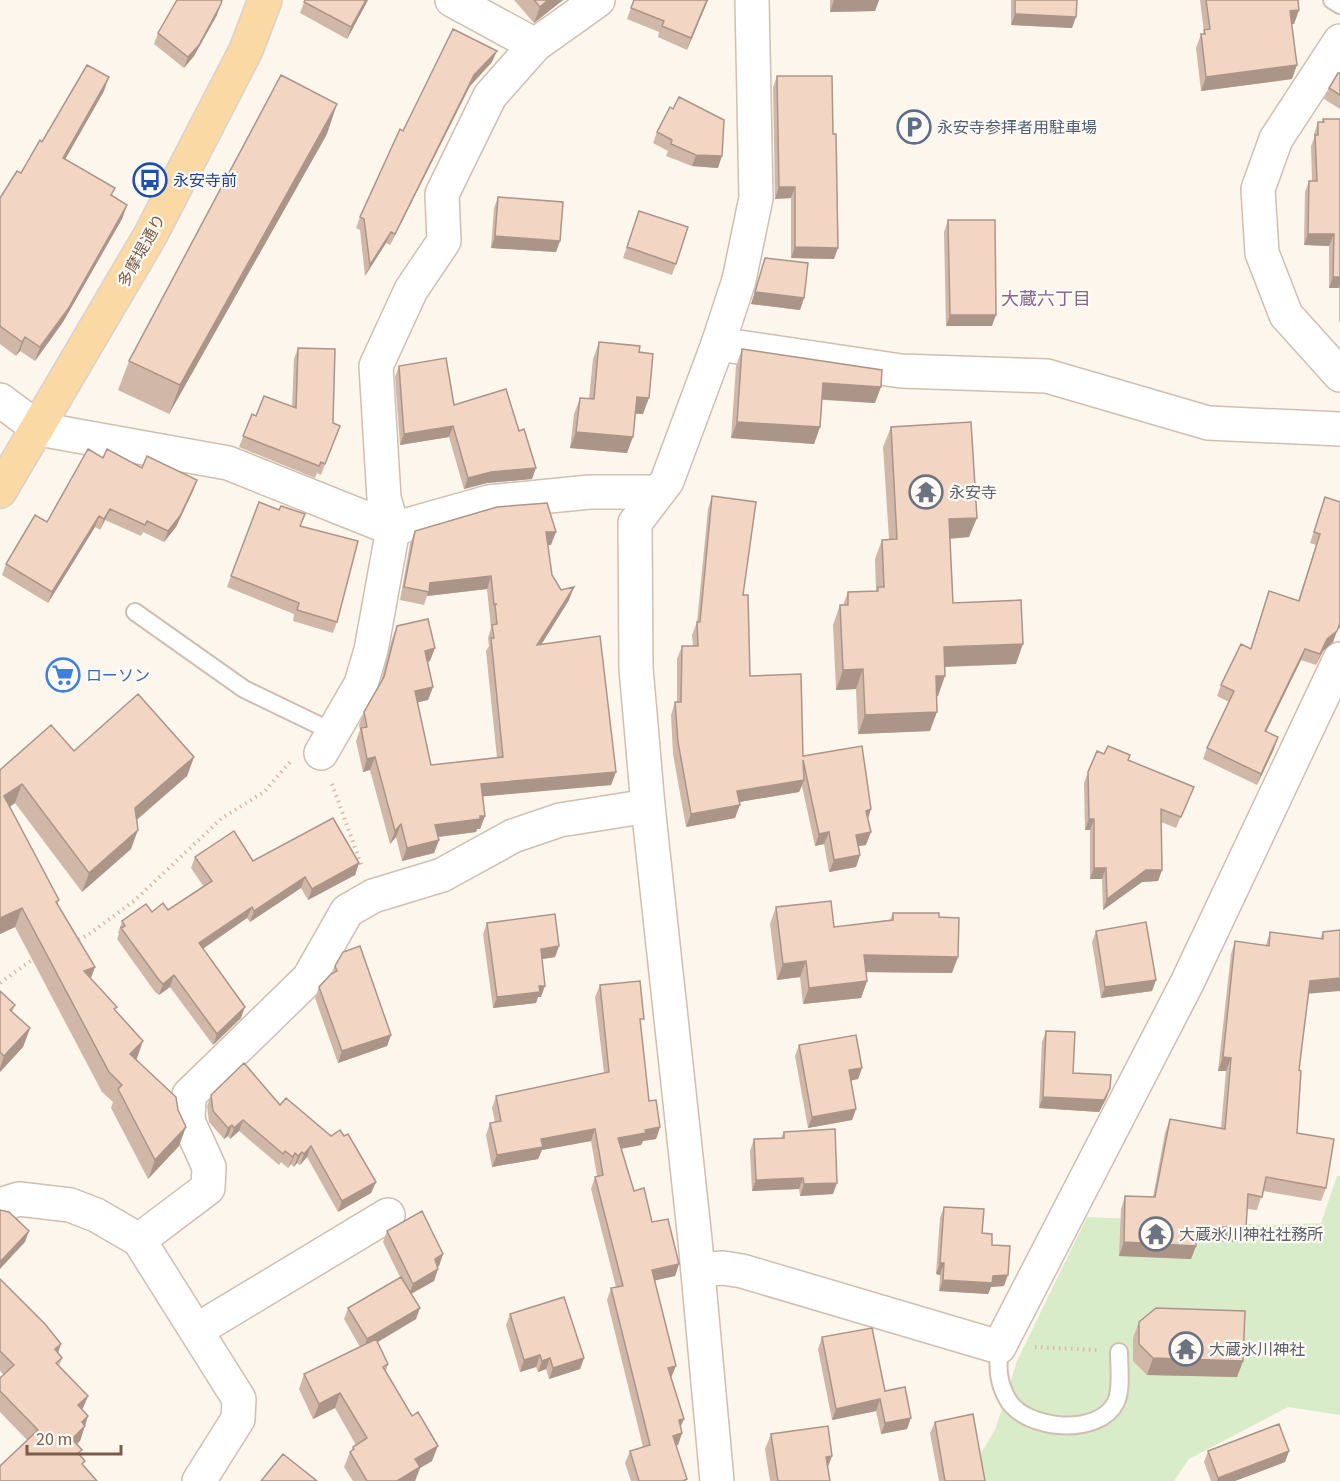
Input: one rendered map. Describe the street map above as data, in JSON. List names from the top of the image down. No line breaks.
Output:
{"streets":{"main road":["多摩堤通り"]},"districts":["大蔵六丁目"],"places":{"parking":["永安寺参拝者用駐車場"],"bus stop":["永安寺前"],"temple":["永安寺","大蔵氷川神社社務所","大蔵氷川神社"],"supermarket":["ローソン"]},"scale_bar":"20 m"}
